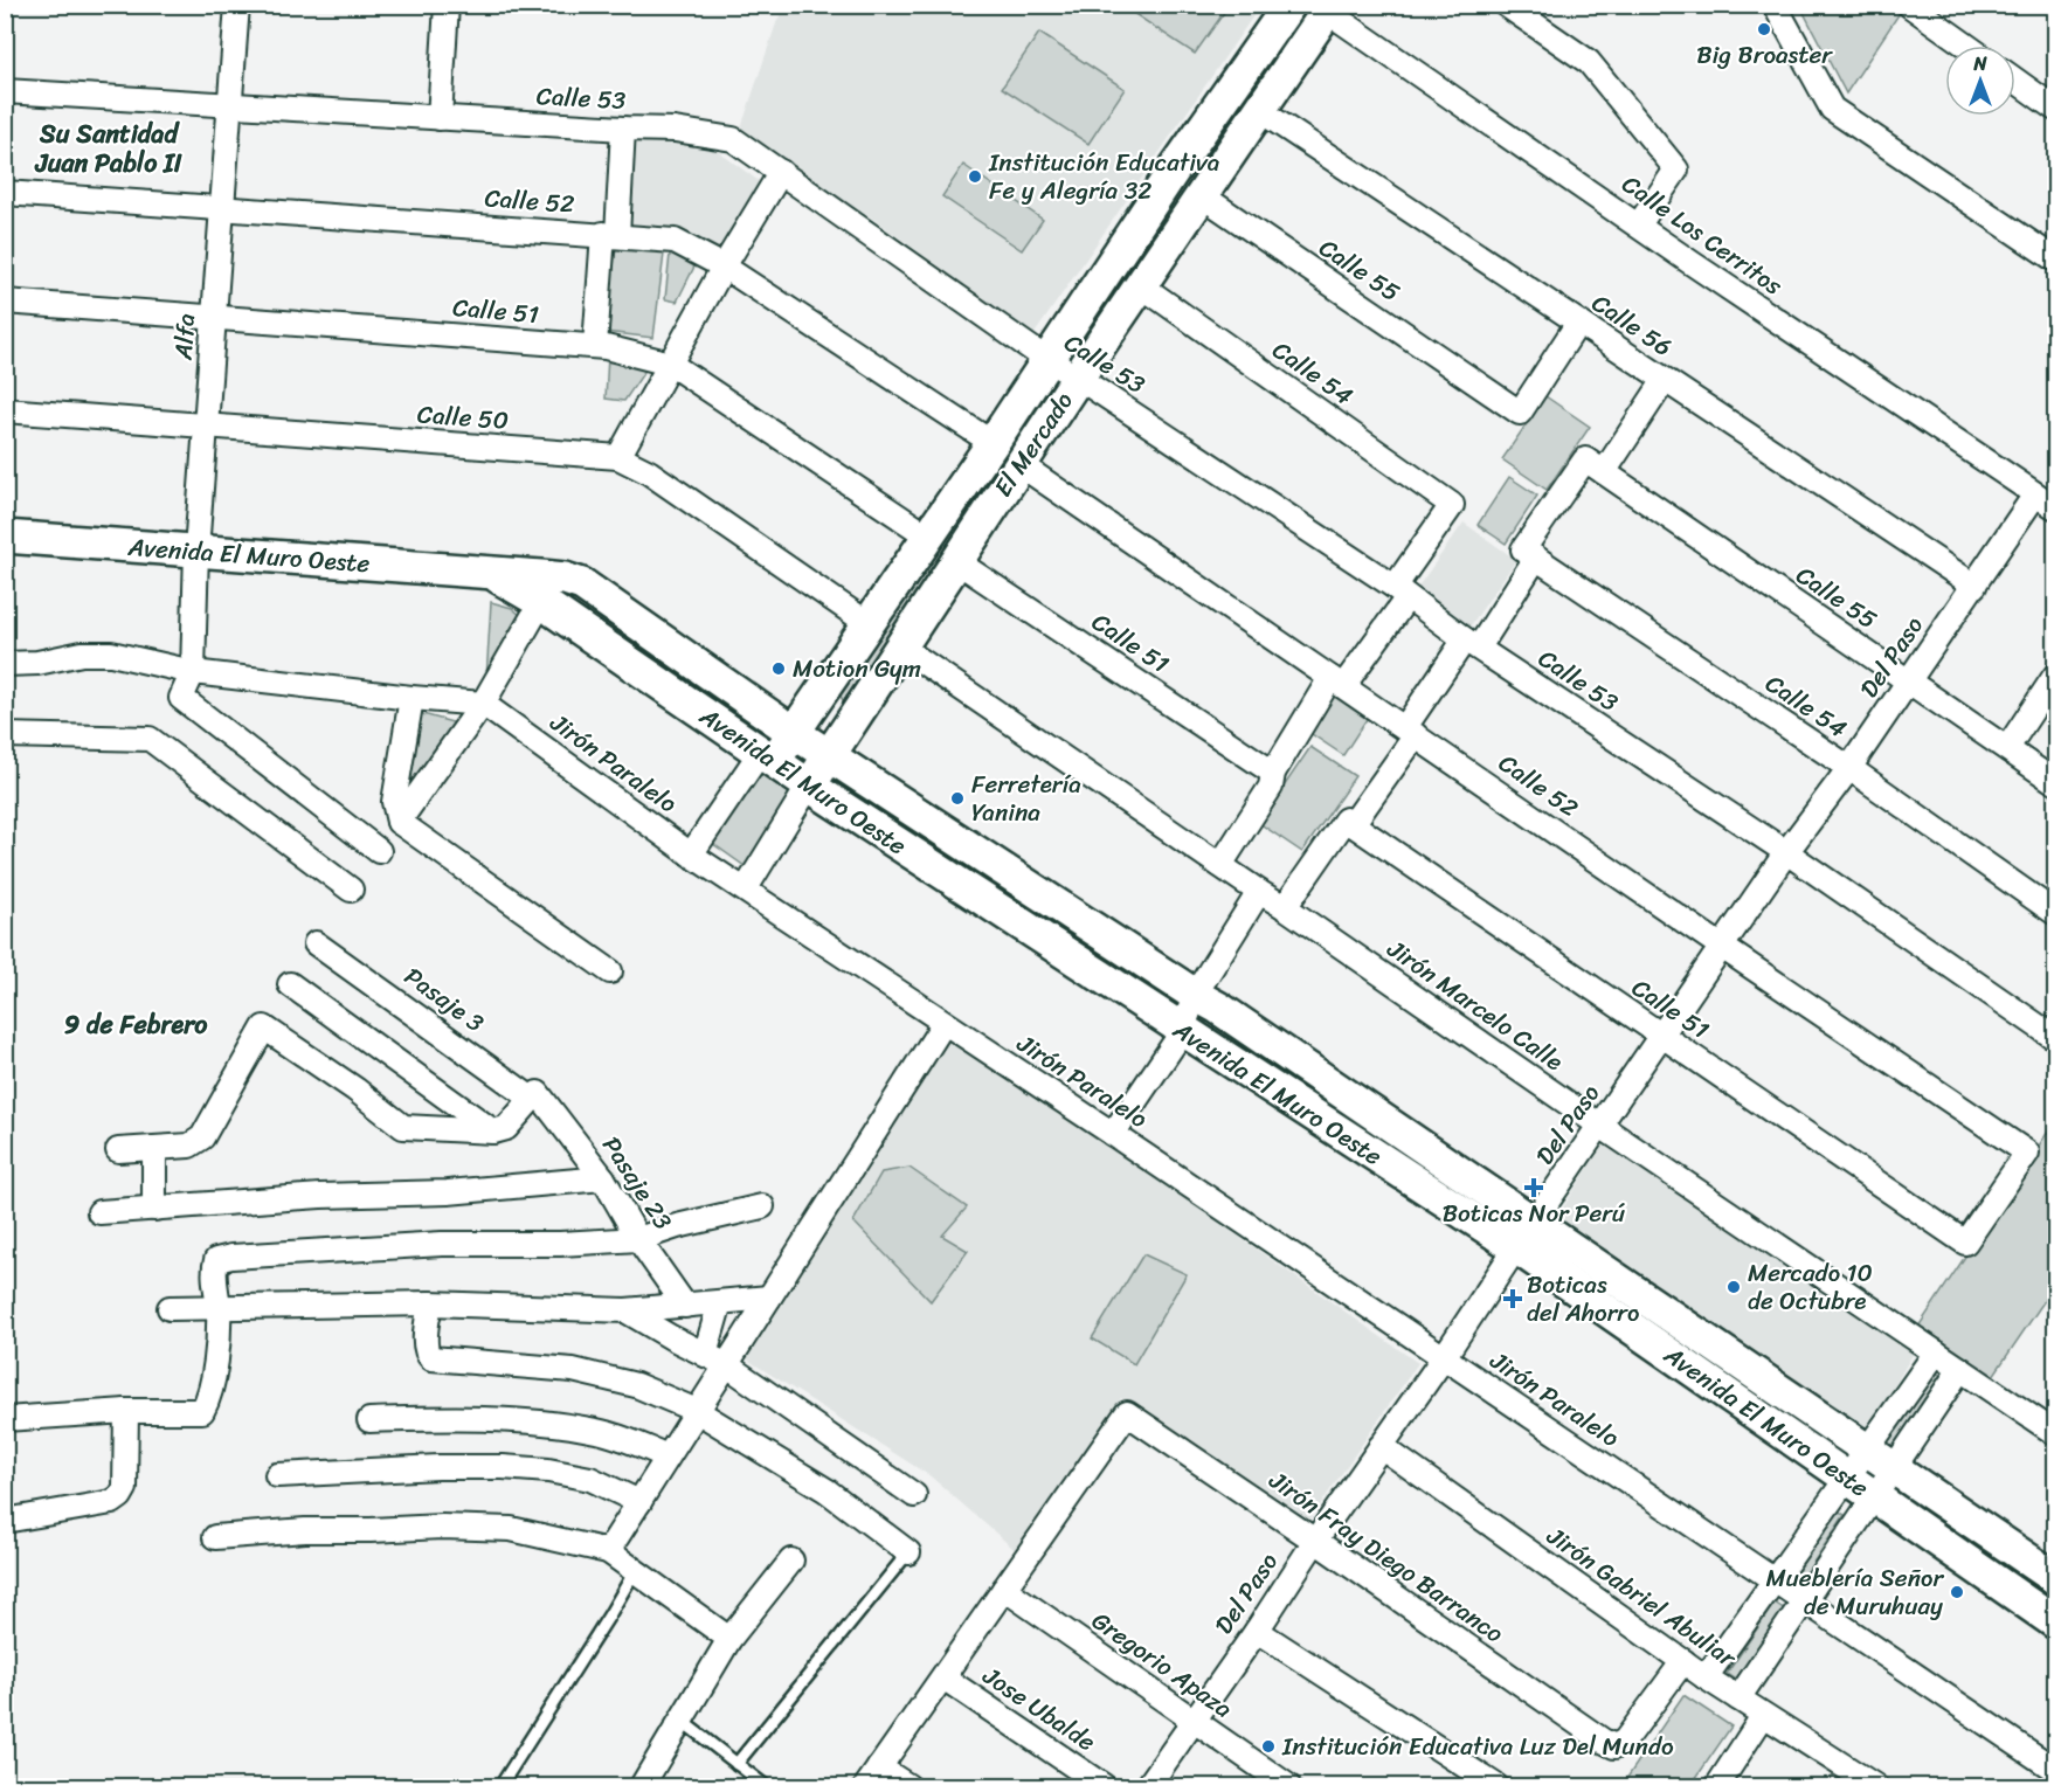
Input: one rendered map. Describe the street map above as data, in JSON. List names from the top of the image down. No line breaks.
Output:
{"streets":{"main road":["El Mercado","Avenida El Muro Oeste"],"street":["Calle 53","Calle 52","Calle Los Cerritos","Calle 55","Calle 51","Calle 56","Alfa","Calle 54","Calle 50","Del Paso","Jirón Paralelo","Pasaje 3","Jirón Marcelo Calle","Pasaje 23","Jirón Fray Diego Barranco","Jirón Gabriel Abuliar","Gregorio Apaza","Jose Ubalde"]},"crossings":[["Calle 53","Alfa"],["Calle 53","Calle 54"],["Calle 53","El Mercado"],["Calle 53","Del Paso"],["Calle 52","Calle 51"],["Calle 52","Alfa"],["Calle 52","El Mercado"],["Calle 52","Del Paso"],["Calle Los Cerritos","El Mercado"],["Calle Los Cerritos","Del Paso"],["Calle 55","Calle 56"],["Calle 55","El Mercado"],["Calle 55","Del Paso"],["Calle 51","Alfa"],["Calle 51","El Mercado"],["Calle 51","Del Paso"],["Calle 56","El Mercado"],["Calle 56","Del Paso"],["Alfa","Calle 50"],["Alfa","Avenida El Muro Oeste"],["Calle 54","El Mercado"],["Calle 54","Del Paso"],["Calle 50","El Mercado"],["El Mercado","Avenida El Muro Oeste"],["El Mercado","Jirón Paralelo"],["El Mercado","Jirón Marcelo Calle"],["Avenida El Muro Oeste","Del Paso"],["Del Paso","Jirón Paralelo"],["Del Paso","Jirón Marcelo Calle"],["Del Paso","Jirón Fray Diego Barranco"],["Del Paso","Jirón Gabriel Abuliar"],["Del Paso","Gregorio Apaza"],["Pasaje 3","Pasaje 23"],["Jirón Fray Diego Barranco","Jirón Gabriel Abuliar"],["Jirón Fray Diego Barranco","Gregorio Apaza"]],"districts":["Su Santidad Juan Pablo II","9 de Febrero"],"places":{"other":["Big Broaster","Institución Educativa Fe y Alegría 32","Motion Gym","Ferretería Yanina","Mercado 10 de Octubre","Mueblería Señor de Muruhuay","Institución Educativa Luz Del Mundo"],"health":["Boticas Nor Perú","Boticas del Ahorro"]},"north":"top"}
